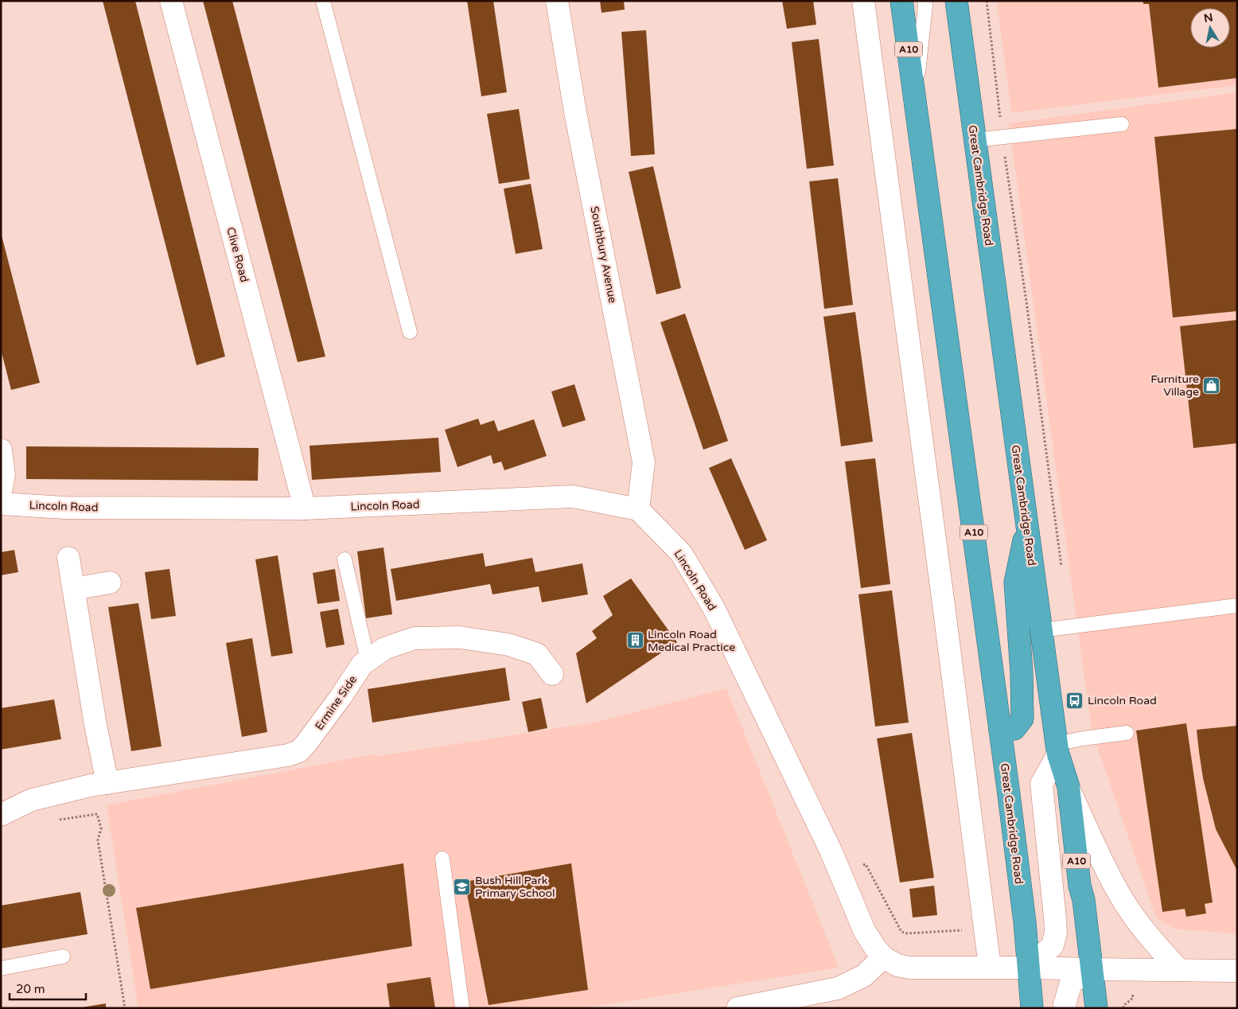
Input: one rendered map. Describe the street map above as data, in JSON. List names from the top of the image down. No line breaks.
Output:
{"streets":{"highway":["A10","Great Cambridge Road"],"street":["Clive Road","Southbury Avenue","Lincoln Road","Ermine Side"]},"crossings":[["A10","Great Cambridge Road"],["Great Cambridge Road","Lincoln Road"],["Clive Road","Lincoln Road"],["Southbury Avenue","Lincoln Road"]],"places":{"shop":["Furniture Village"],"building":["Lincoln Road Medical Practice"],"bus stop":["Lincoln Road"],"school or university":["Bush Hill Park Primary School"]},"scale_bar":"20 m","north":"top"}
